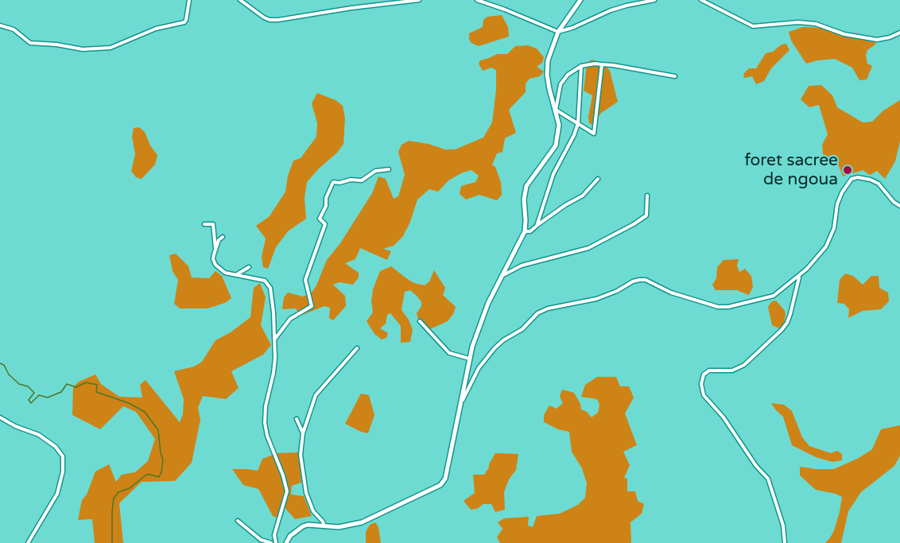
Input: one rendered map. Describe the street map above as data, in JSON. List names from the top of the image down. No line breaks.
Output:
{"places":["foret sacree de ngoua"]}
